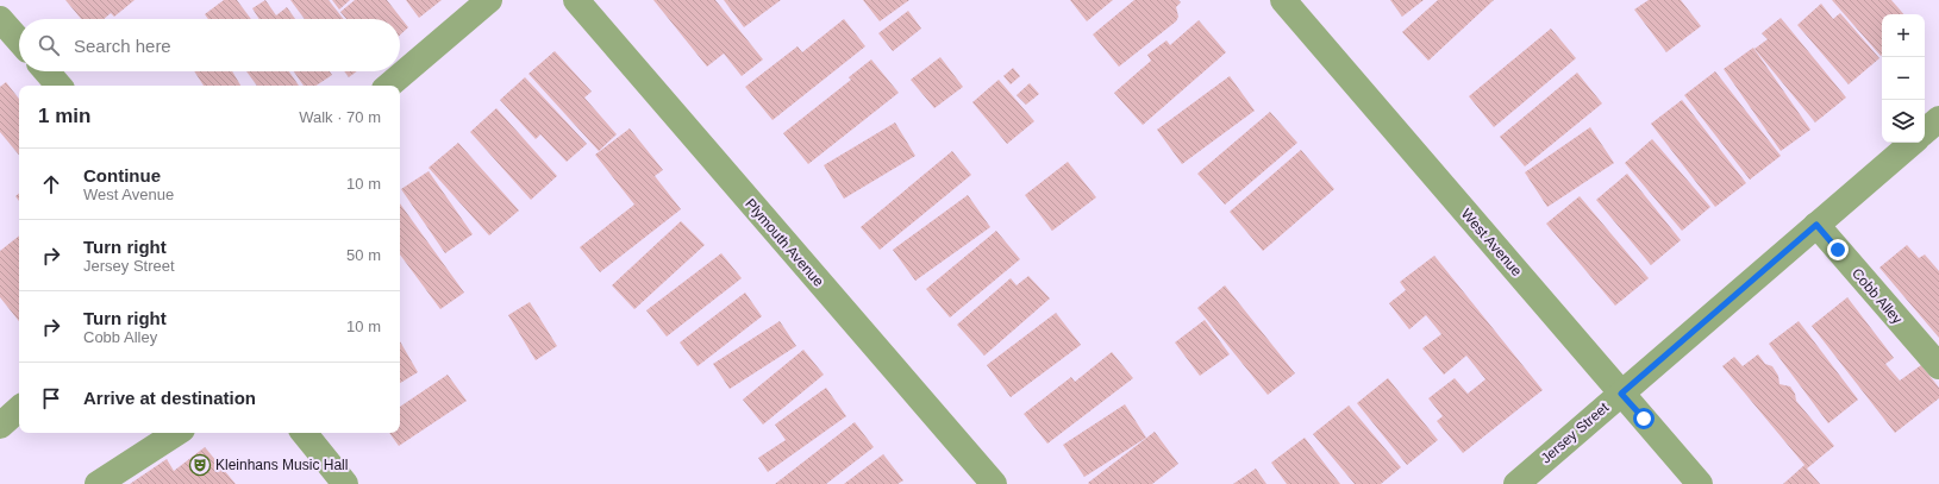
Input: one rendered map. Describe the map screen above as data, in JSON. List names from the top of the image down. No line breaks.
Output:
{"streets":{"street":["Plymouth Avenue","West Avenue","Cobb Alley","Jersey Street"]},"crossings":[["West Avenue","Jersey Street"],["Cobb Alley","Jersey Street"]],"places":{"theatre":["Kleinhans Music Hall"]},"page":{"map_buttons":["+","−"],"search":"Search here","heading":["1 min","Walk · 70 m"],"list":[["Continue","West Avenue","10 m"],["Turn right","Jersey Street","50 m"],["Turn right","Cobb Alley","10 m"],"Arrive at destination"]}}
